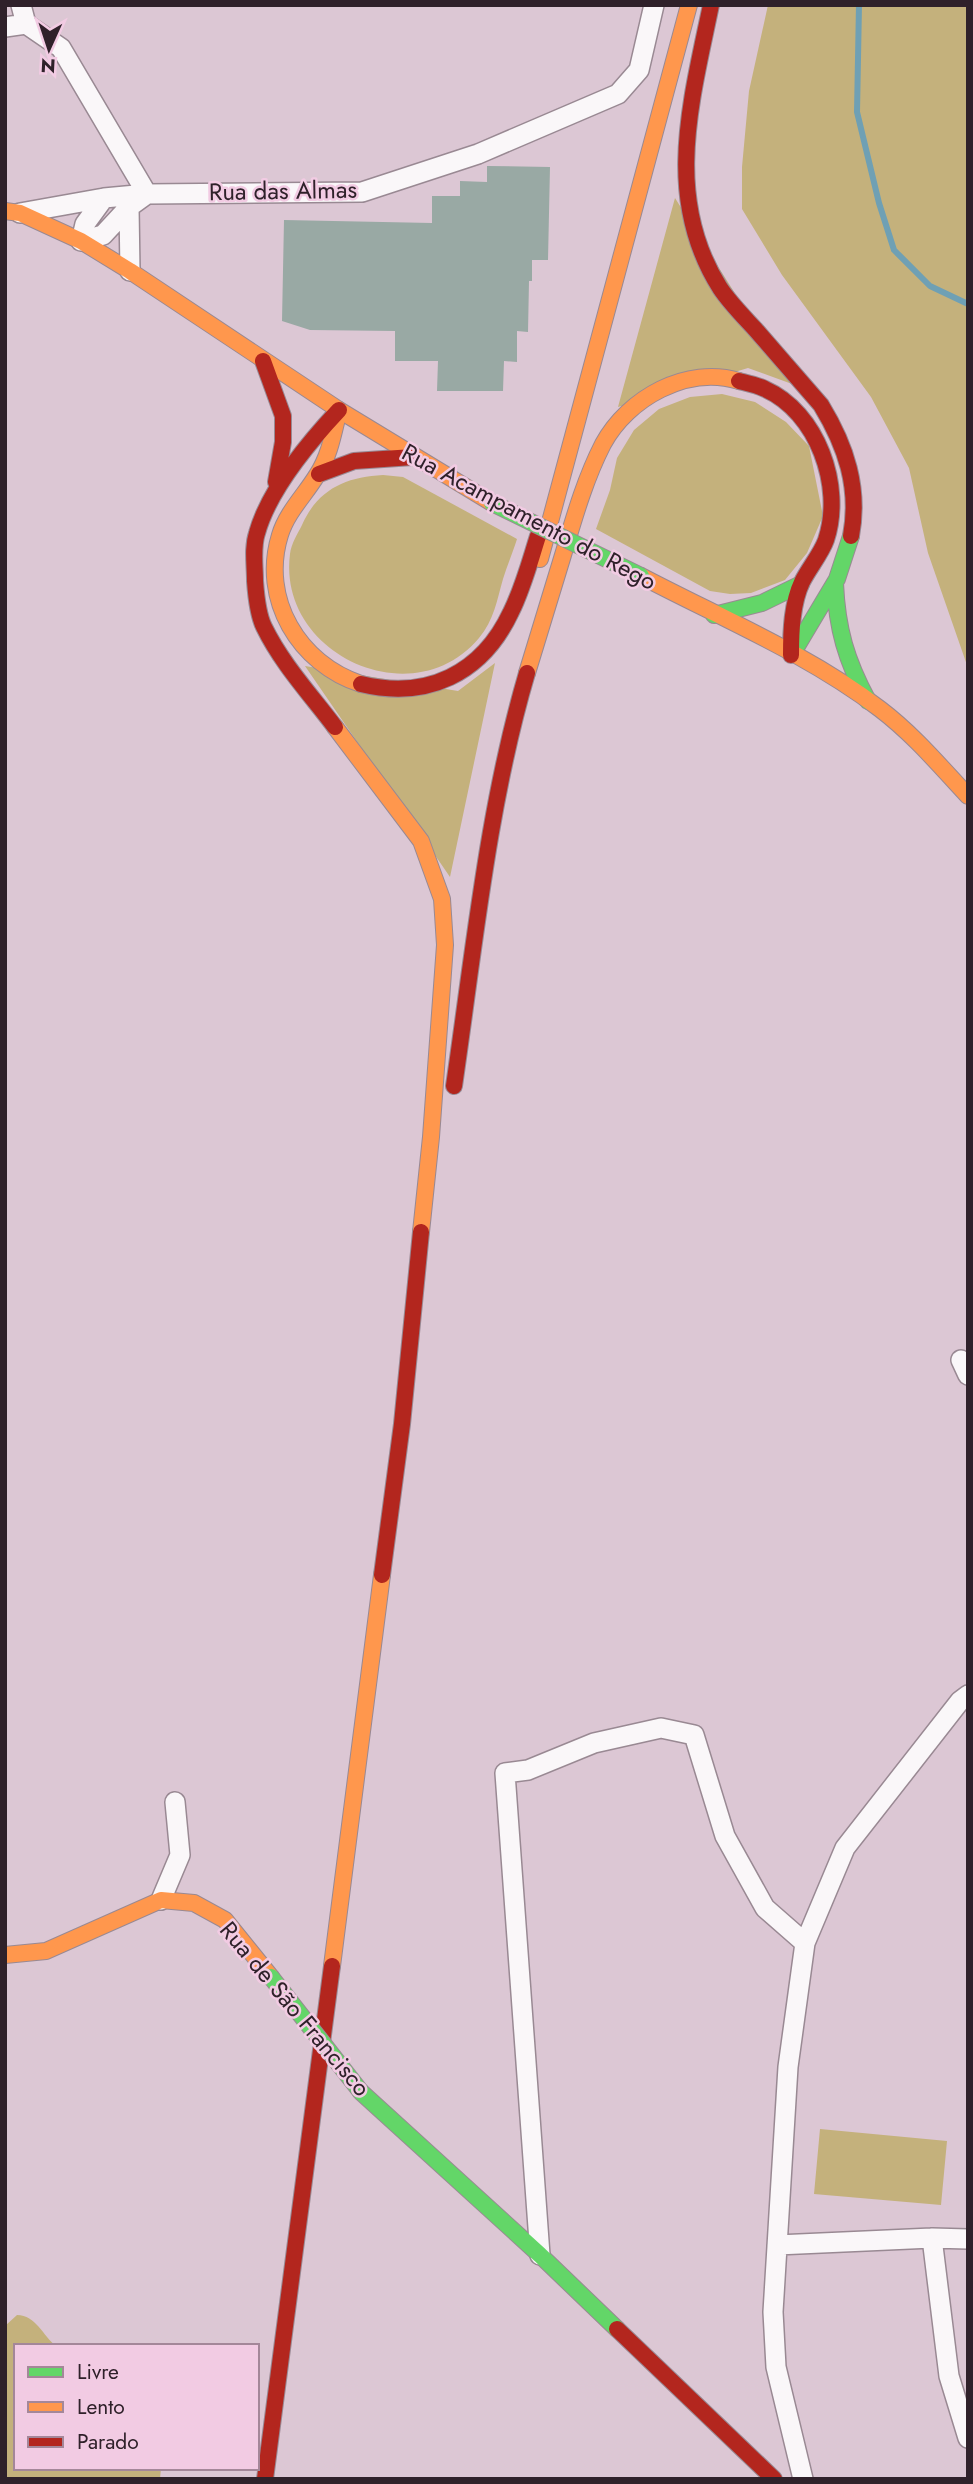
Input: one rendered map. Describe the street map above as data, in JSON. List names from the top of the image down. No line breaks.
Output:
{"streets":{"main road":["Rua Acampamento do Rego","Rua de São Francisco"],"street":["Rua das Almas"]},"crossings":[["Rua das Almas","Rua Acampamento do Rego"]],"legend":["Livre","Lento","Parado"],"north":"bottom"}
